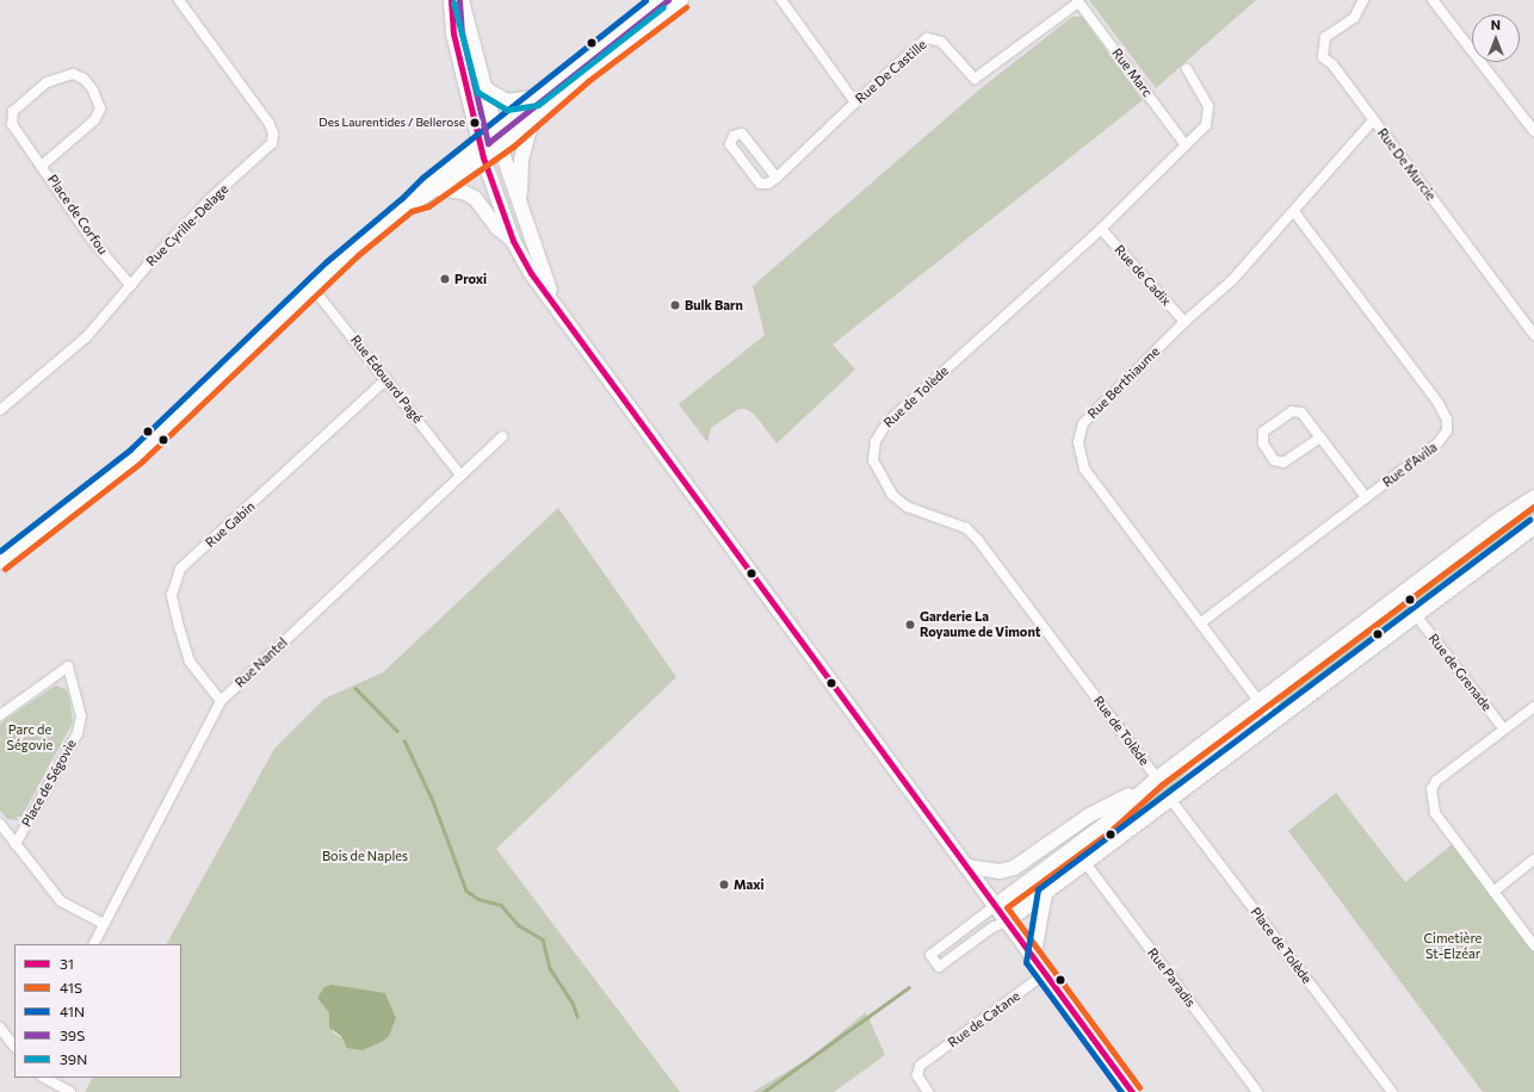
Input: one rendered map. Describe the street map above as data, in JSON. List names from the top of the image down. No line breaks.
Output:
{"streets":{"street":["Rue De Castille","Rue Marc","Rue De Murcie","Place de Corfou","Rue Cyrille-Delage","Rue de Cadix","Rue Edouard Pagé","Rue Berthiaume","Rue de Tolède","Rue d'Avila","Rue Gabin","Rue Nantel","Rue de Grenade","Place de Ségovie","Place de Tolède","Rue Paradis","Rue de Catane"]},"crossings":[["Rue De Castille","Rue Marc"],["Rue Marc","Rue de Tolède"],["Rue De Murcie","Rue Berthiaume"],["Place de Corfou","Rue Cyrille-Delage"],["Rue de Cadix","Rue Berthiaume"],["Rue de Cadix","Rue de Tolède"],["Rue Edouard Pagé","Rue Gabin"],["Rue Edouard Pagé","Rue Nantel"],["Rue Berthiaume","Rue d'Avila"],["Rue Gabin","Rue Nantel"],["Rue Nantel","Place de Ségovie"]],"parks":["Parc de Ségovie","Bois de Naples","Cimetière St-Elzéar"],"places":["Des Laurentides / Bellerose","Proxi","Bulk Barn","Garderie La Royaume de Vimont","Maxi"],"lines":["transit line 31","transit line 41N","transit line 39S","transit line 39N","transit line 41S"],"legend":["31","41S","41N","39S","39N"],"north":"top"}
